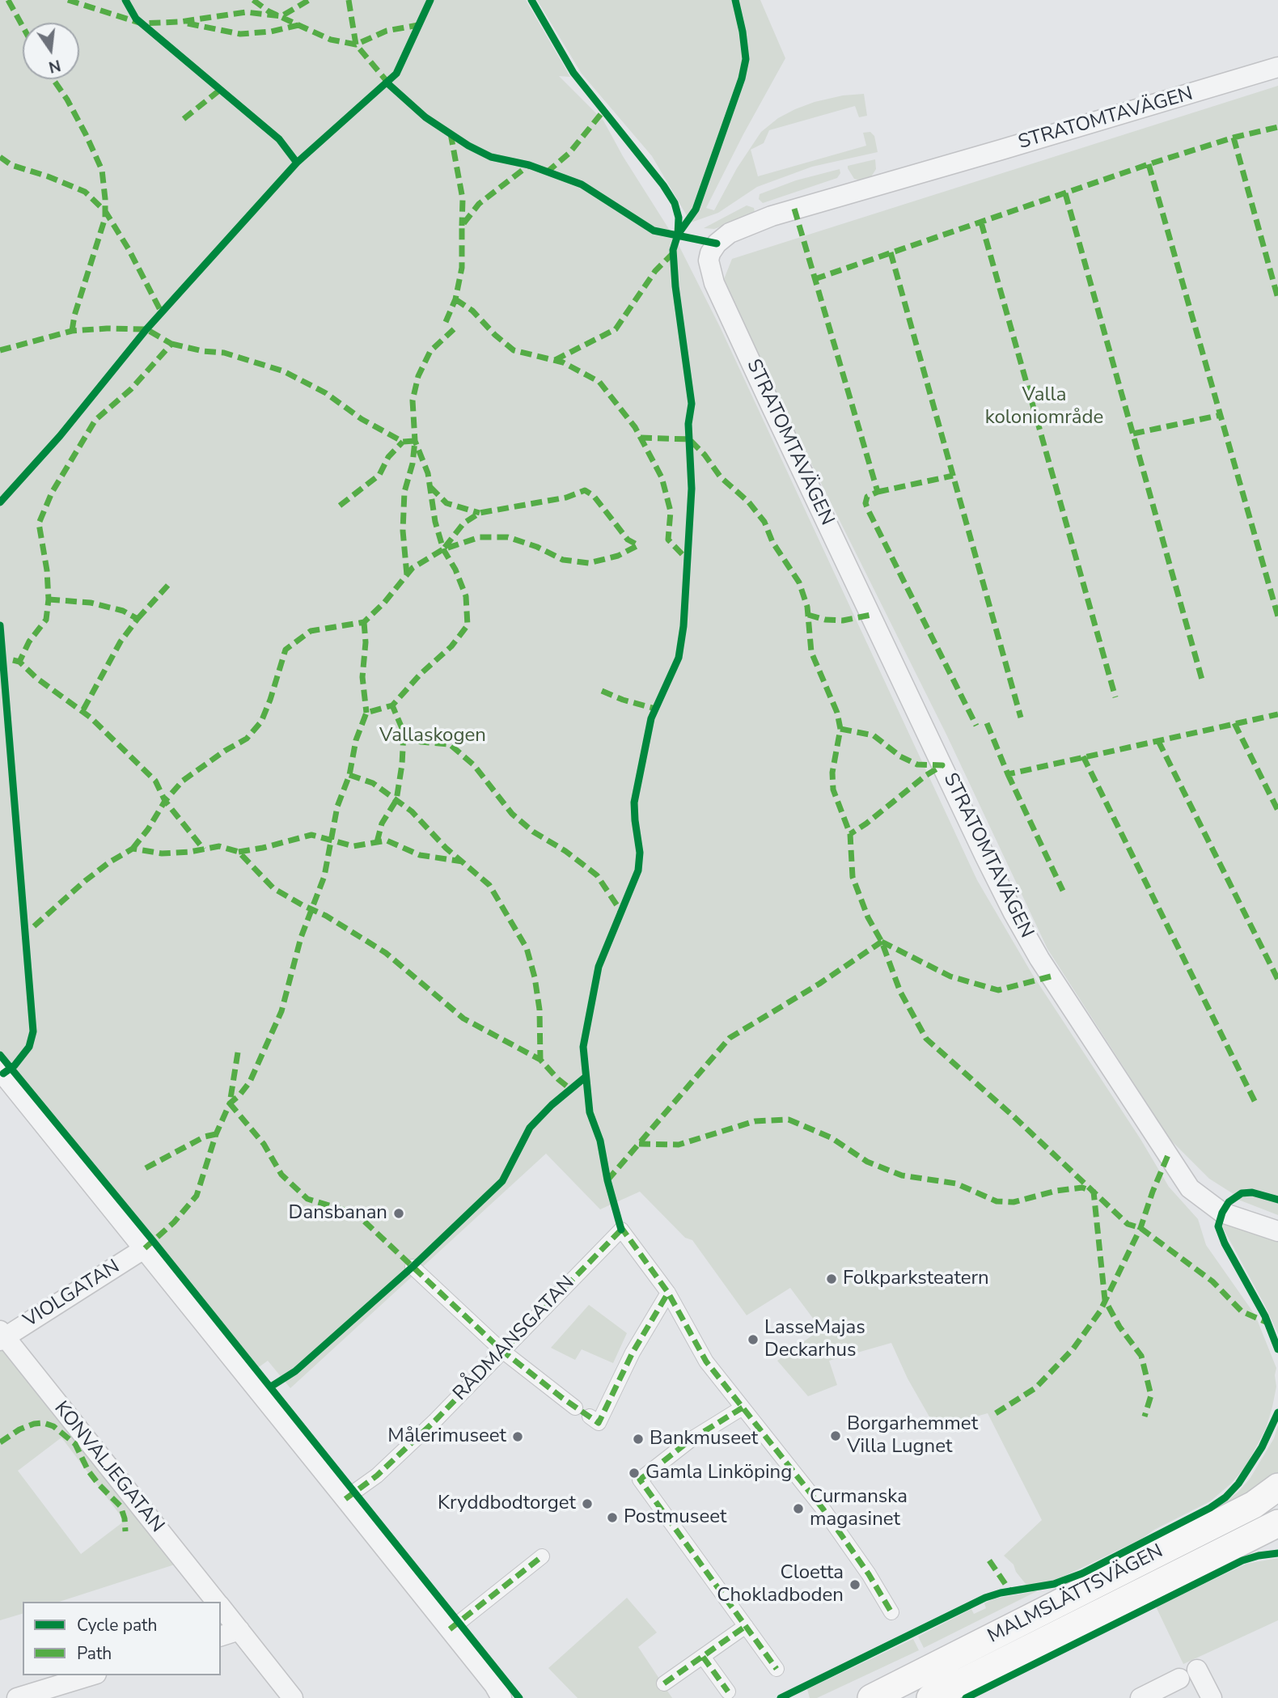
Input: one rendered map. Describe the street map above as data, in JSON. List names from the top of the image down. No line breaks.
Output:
{"streets":{"main road":["MALMSLÄTTSVÄGEN"],"street":["STRATOMTAVÄGEN","VIOLGATAN","RÅDMANSGATAN","KONVALJEGATAN"]},"crossings":[["VIOLGATAN","KONVALJEGATAN"]],"parks":["Valla koloniområde","Vallaskogen"],"places":["Dansbanan","Folkparksteatern","LasseMajas Deckarhus","Borgarhemmet Villa Lugnet","Målerimuseet","Bankmuseet","Gamla Linköping","Kryddbodtorget","Curmanska magasinet","Postmuseet","Cloetta Chokladboden"],"legend":["Cycle path","Path"],"north":"bottom"}
